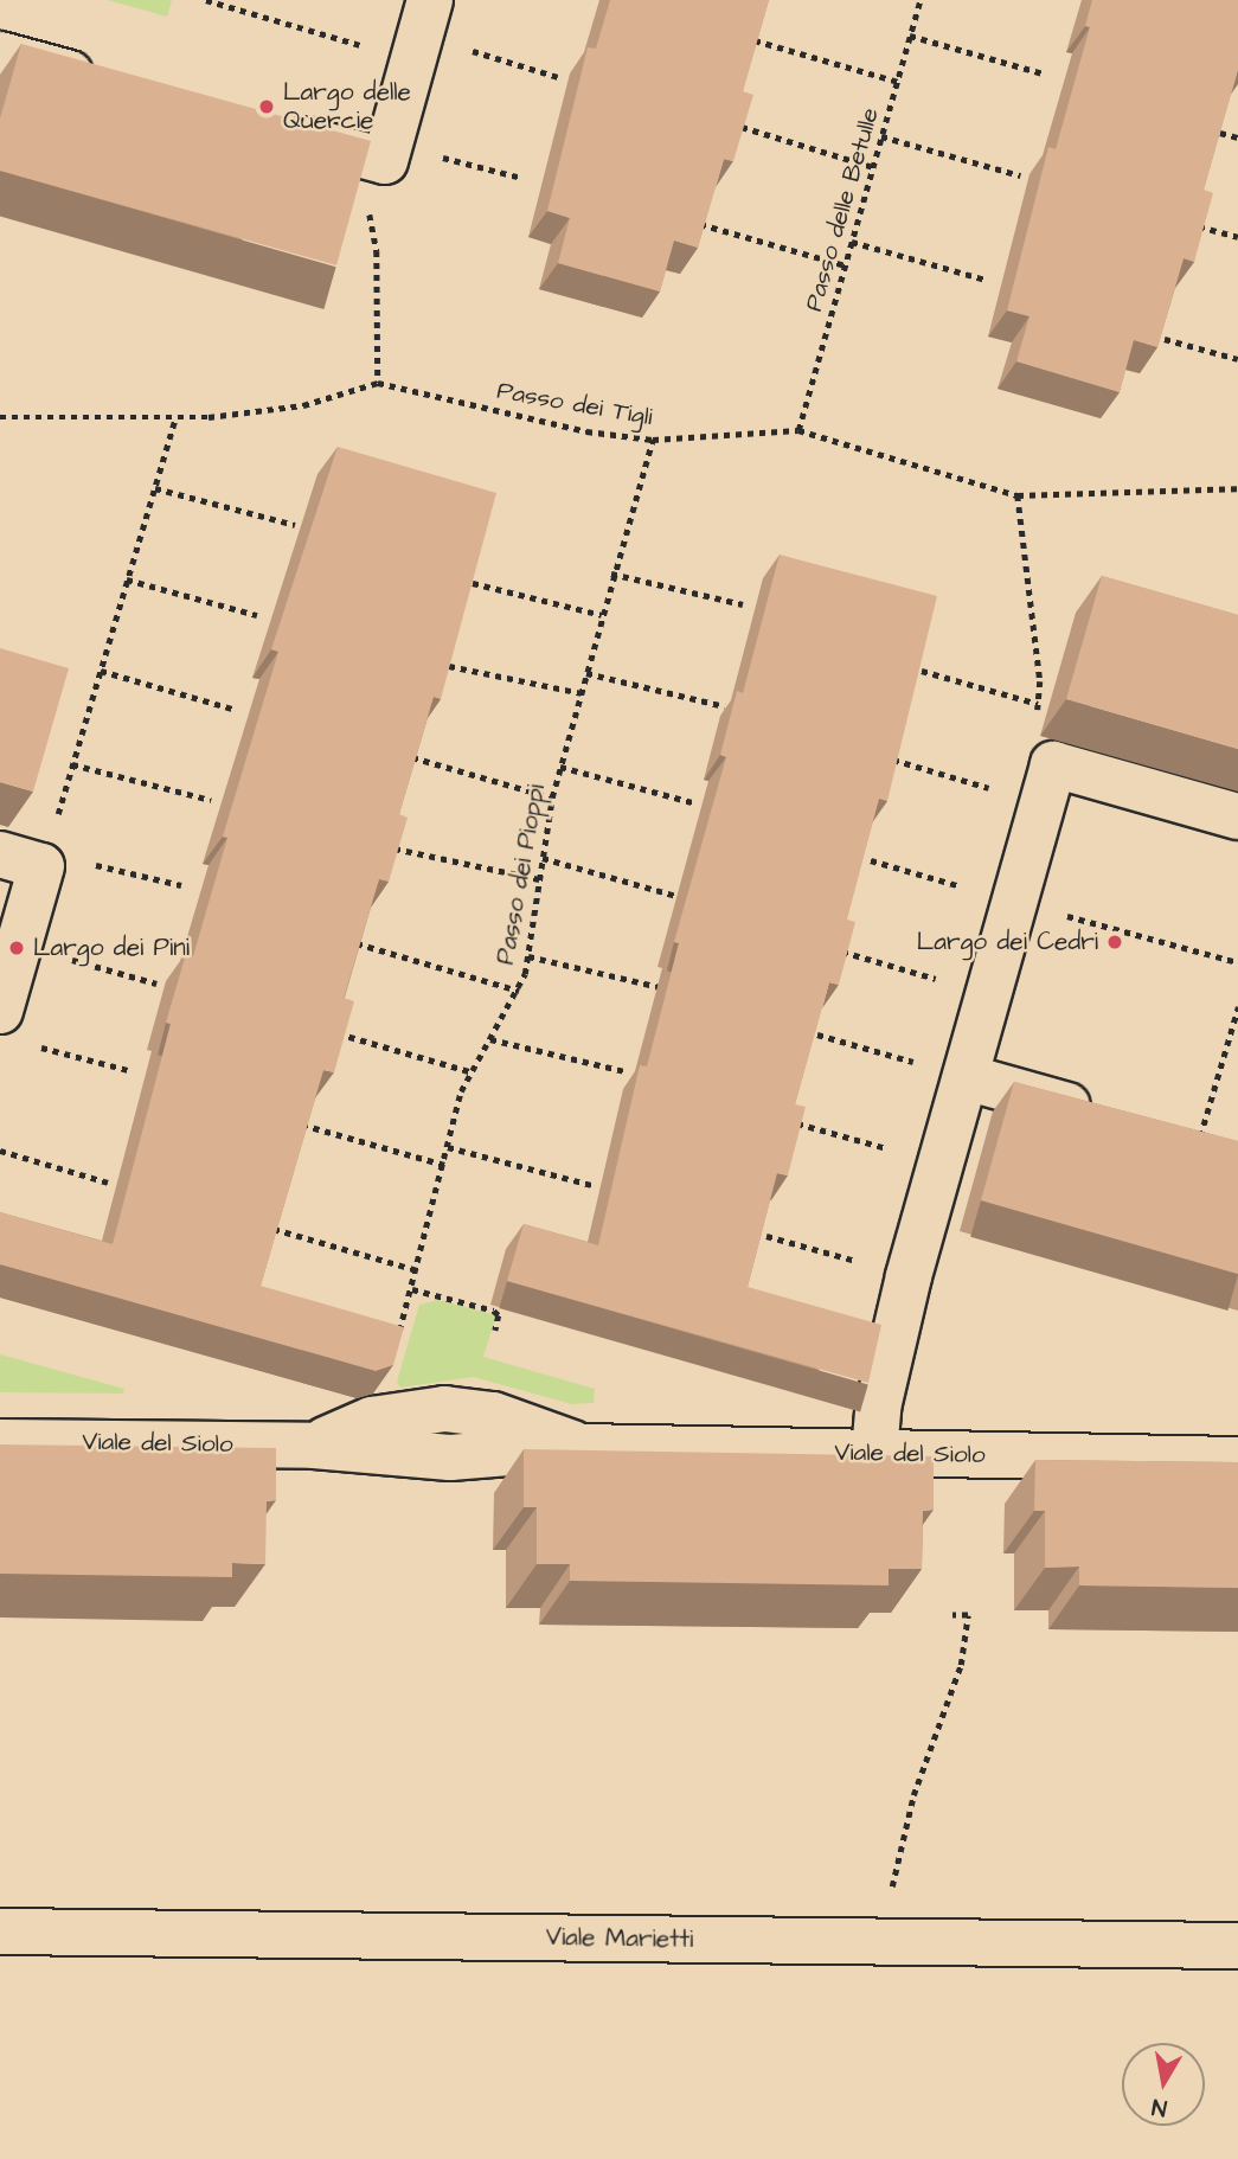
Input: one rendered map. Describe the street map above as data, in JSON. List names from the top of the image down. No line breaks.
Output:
{"streets":{"street":["Viale del Siolo","Viale Marietti"],"path":["Passo delle Betulle","Passo dei Tigli","Passo dei Pioppi"]},"crossings":[["Passo delle Betulle","Passo dei Tigli"],["Passo dei Tigli","Passo dei Pioppi"]],"places":["Largo delle Quercie","Largo dei Cedri","Largo dei Pini"],"north":"bottom"}
